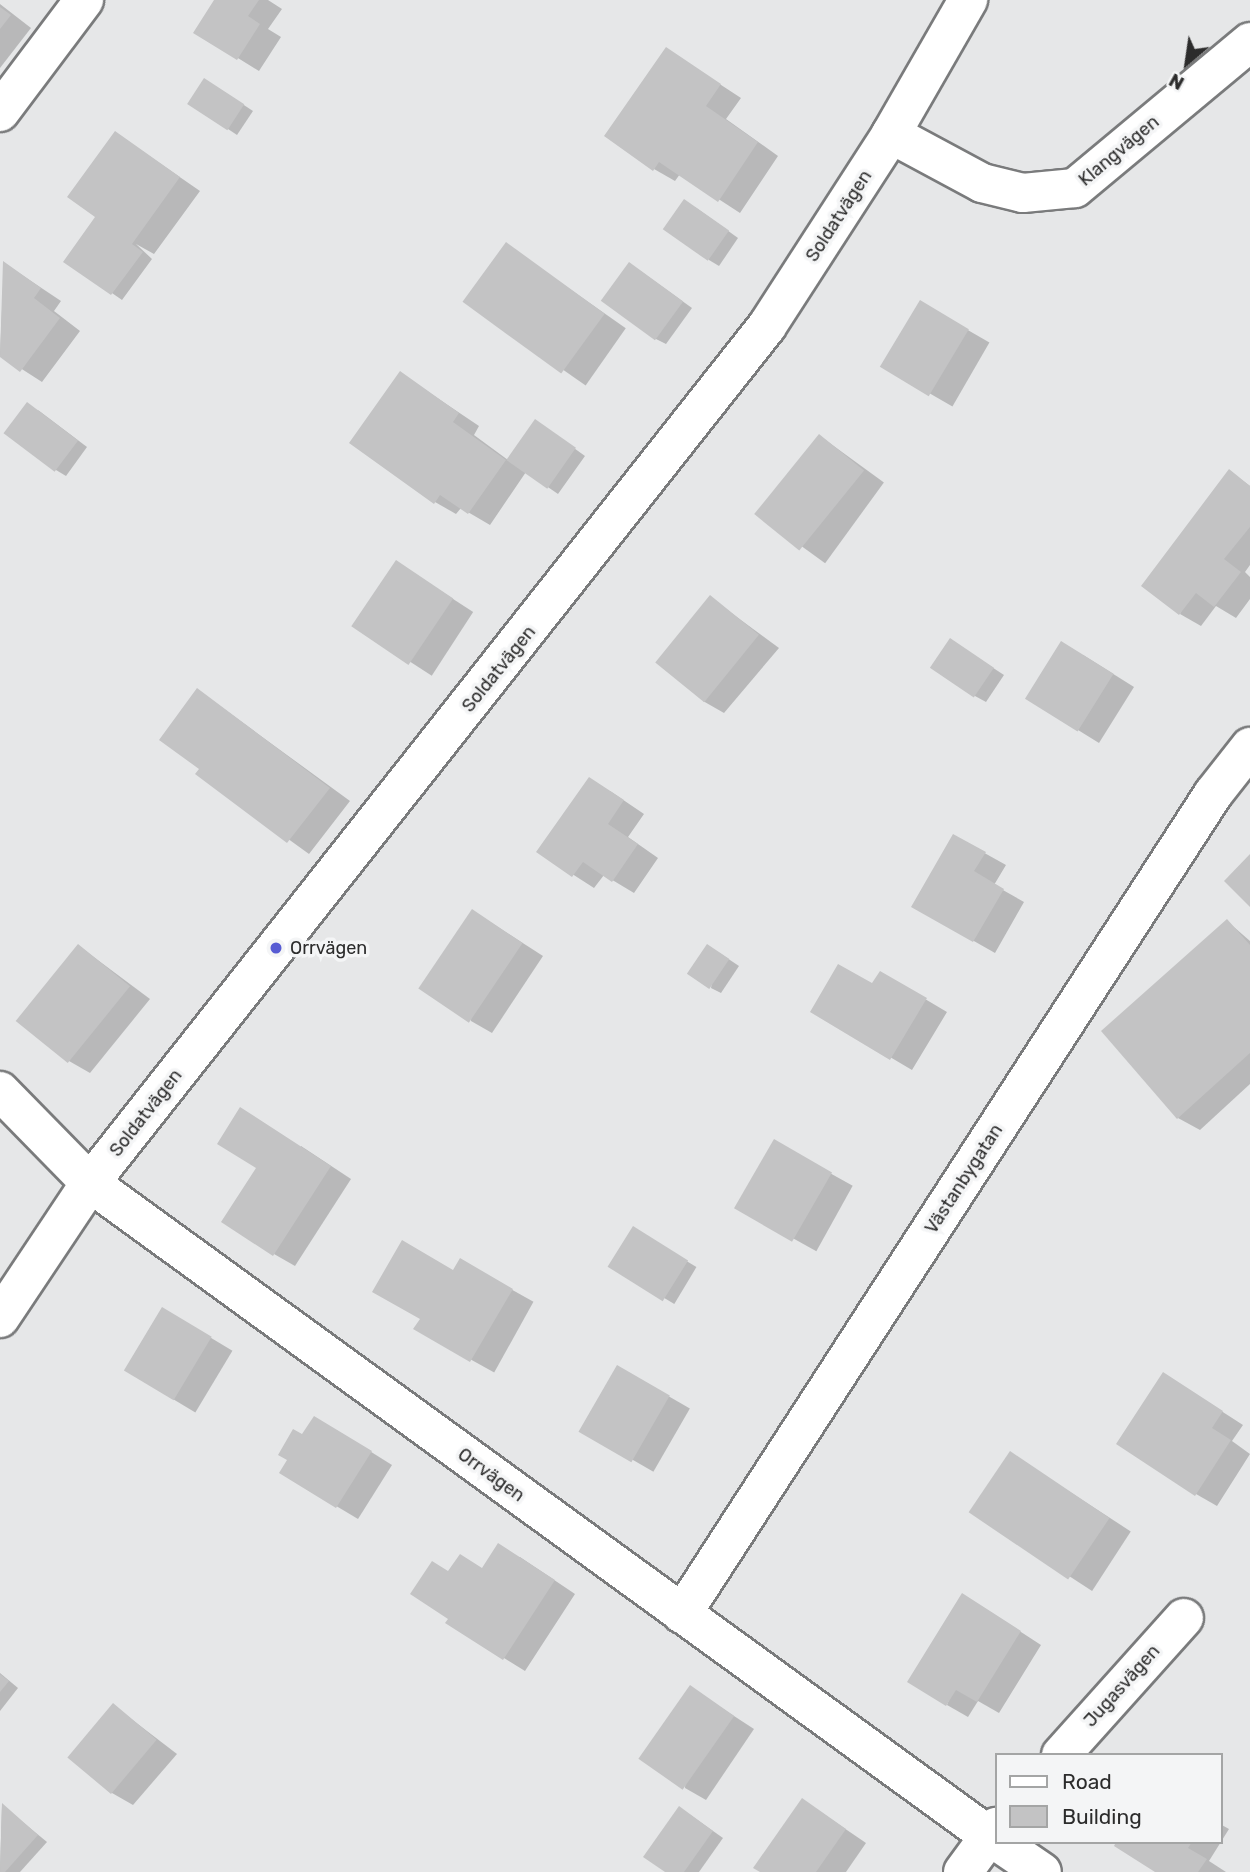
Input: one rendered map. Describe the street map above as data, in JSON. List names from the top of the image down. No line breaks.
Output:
{"streets":{"street":["Klangvägen","Soldatvägen","Västanbygatan","Orrvägen","Jugasvägen"]},"crossings":[["Klangvägen","Soldatvägen"],["Soldatvägen","Orrvägen"],["Västanbygatan","Orrvägen"]],"places":["Orrvägen"],"legend":["Road","Building"],"north":"bottom left"}
